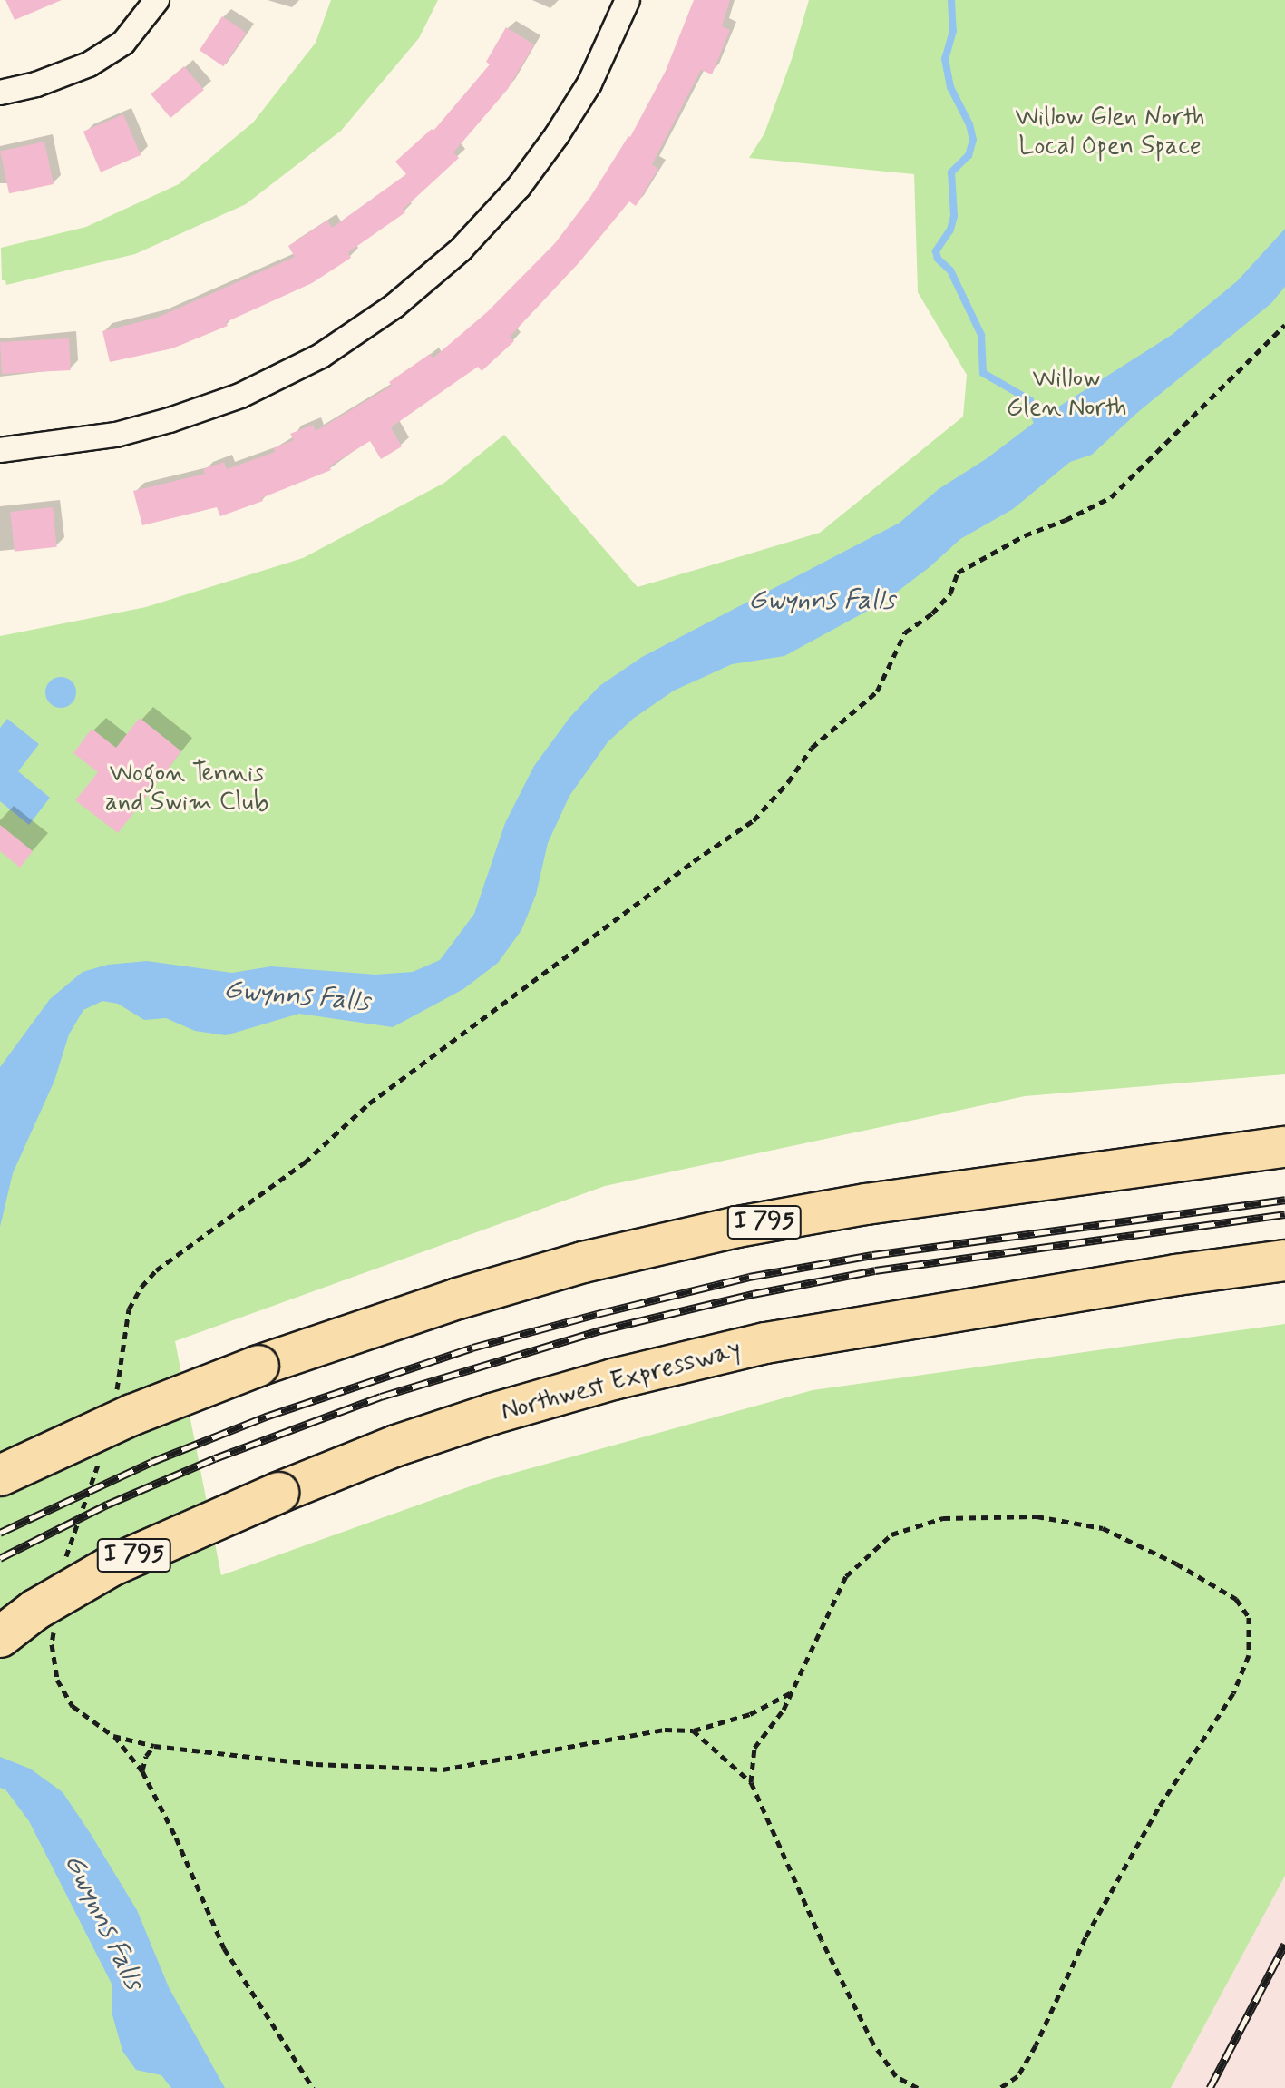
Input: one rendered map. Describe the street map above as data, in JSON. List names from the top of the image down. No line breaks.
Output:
{"streets":{"highway":["I 795","Northwest Expressway"]},"water":["Gwynns Falls"],"parks":["Willow Glen North Local Open Space","Willow Glen North","Wogon Tennis and Swim Club"]}
